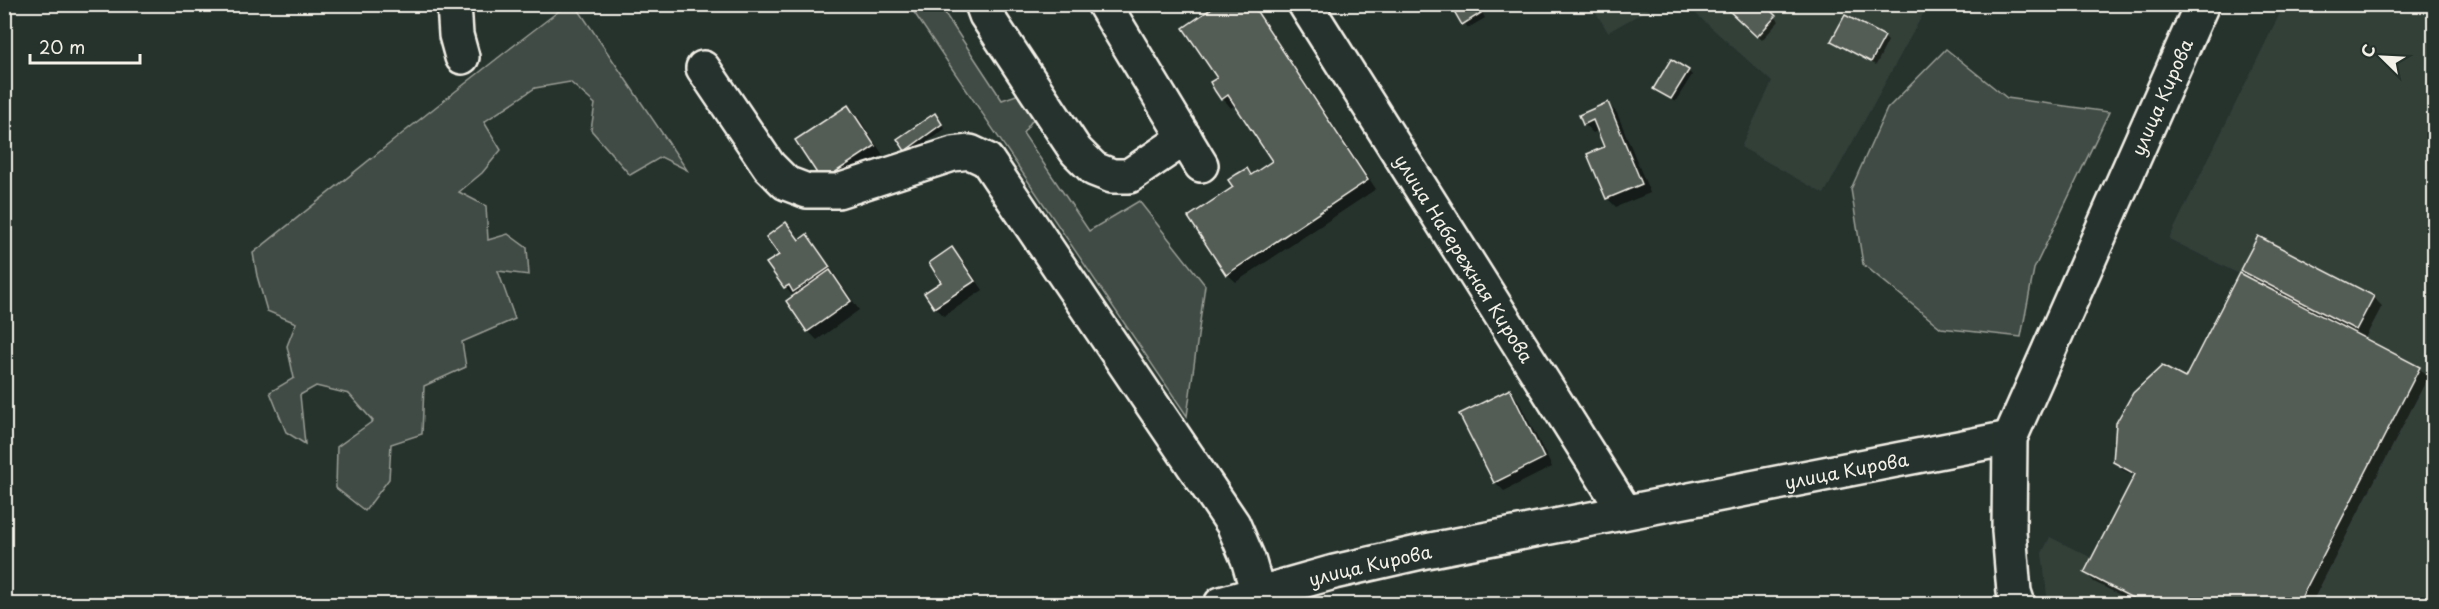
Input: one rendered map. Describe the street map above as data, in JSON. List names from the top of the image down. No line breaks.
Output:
{"streets":{"street":["улица Кирова","улица Набережная Кирова"]},"crossings":[["улица Кирова","улица Набережная Кирова"]],"scale_bar":"20 m","north":"top left"}
